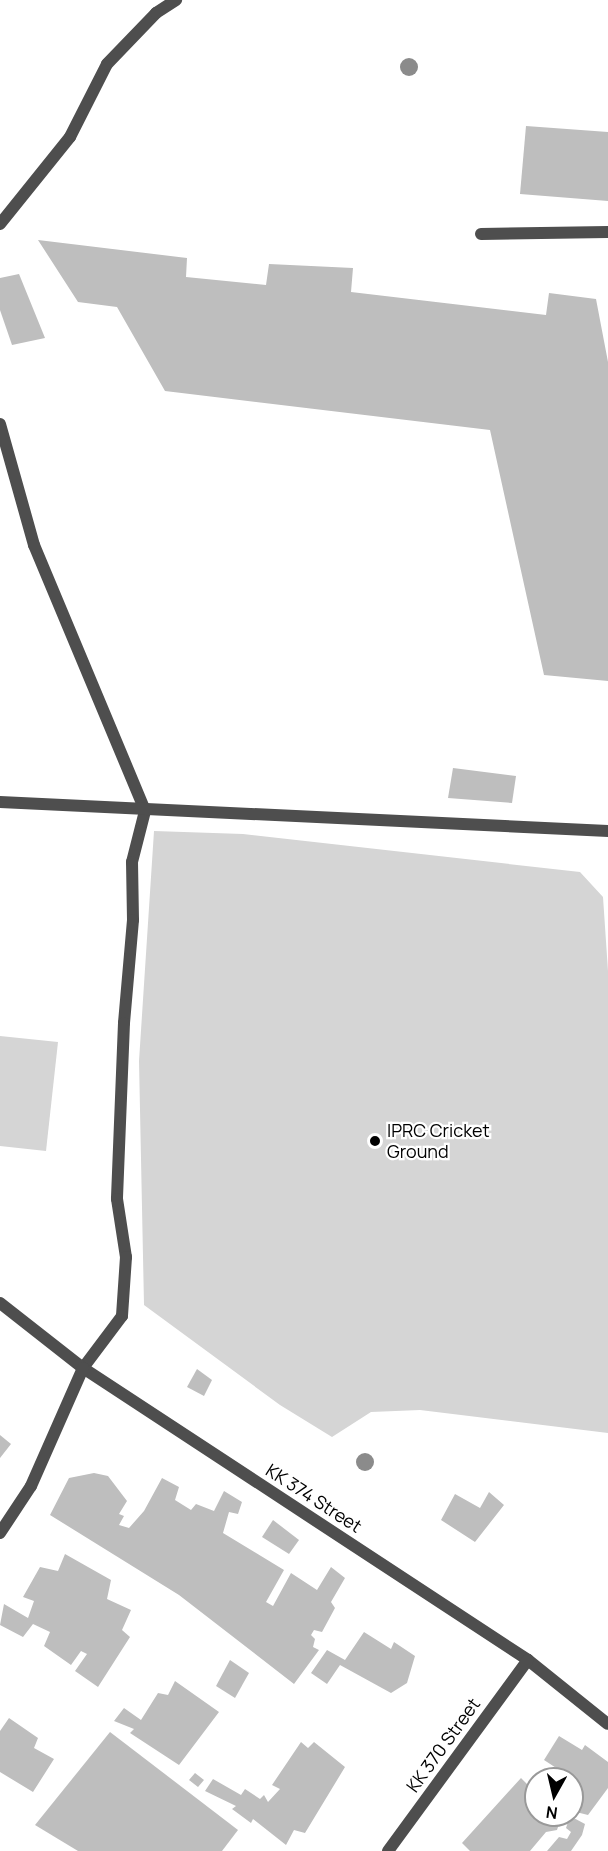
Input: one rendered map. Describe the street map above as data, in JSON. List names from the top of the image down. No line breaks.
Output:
{"streets":{"street":["KK 374 Street","KK 370 Street"]},"crossings":[["KK 374 Street","KK 370 Street"]],"places":["IPRC Cricket Ground"],"north":"bottom"}
